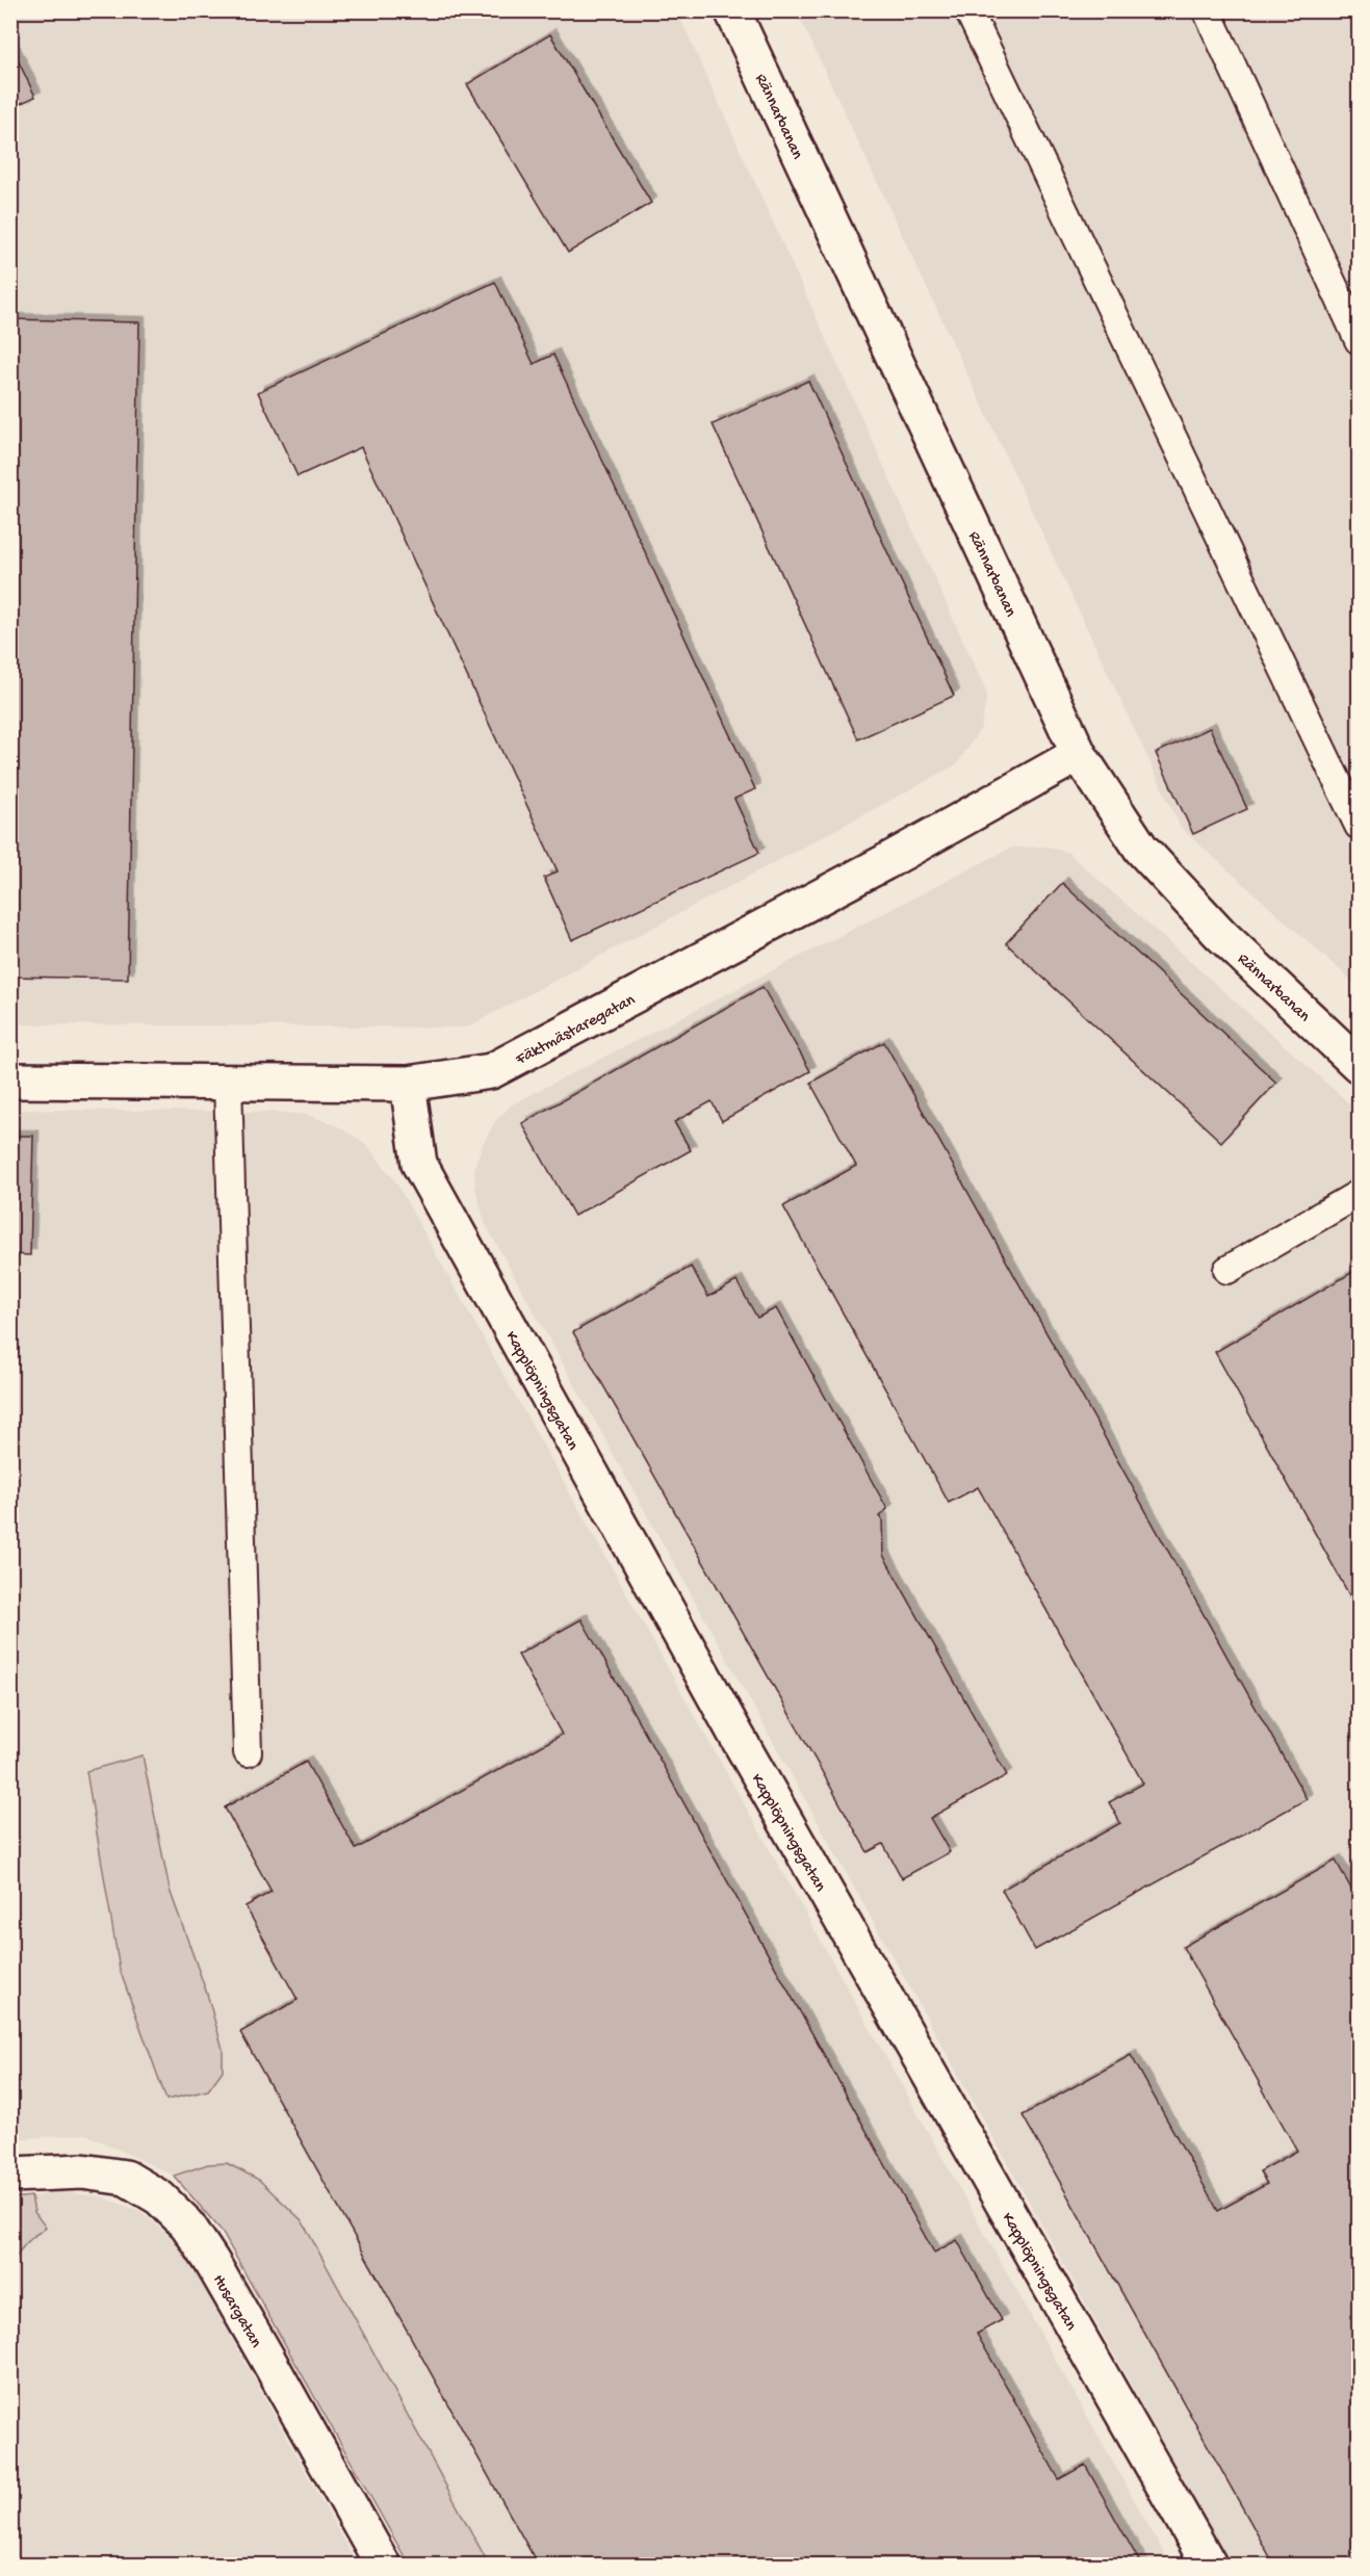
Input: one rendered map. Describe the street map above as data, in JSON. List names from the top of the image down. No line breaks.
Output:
{"streets":{"street":["Rännarbanan","Fäktmästaregatan","Kapplöpningsgatan","Husargatan"]},"crossings":[["Rännarbanan","Fäktmästaregatan"],["Fäktmästaregatan","Kapplöpningsgatan"]]}
